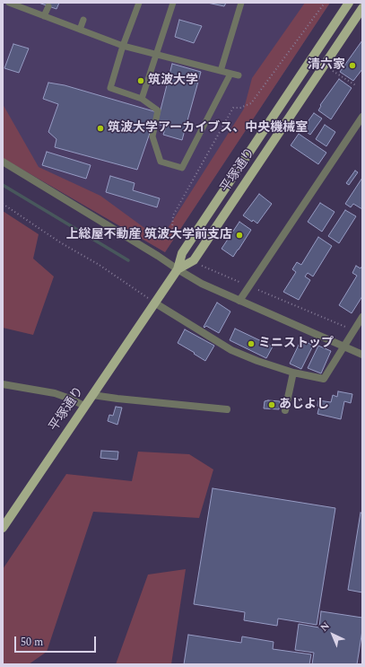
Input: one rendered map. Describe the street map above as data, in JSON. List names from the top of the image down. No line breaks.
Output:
{"streets":{"main road":["平塚通り"]},"places":["清六家","筑波大学","筑波大学アーカイブス、中央機械室","上総屋不動産 筑波大学前支店","ミニストップ","あじよし"],"scale_bar":"50 m","north":"top left"}
